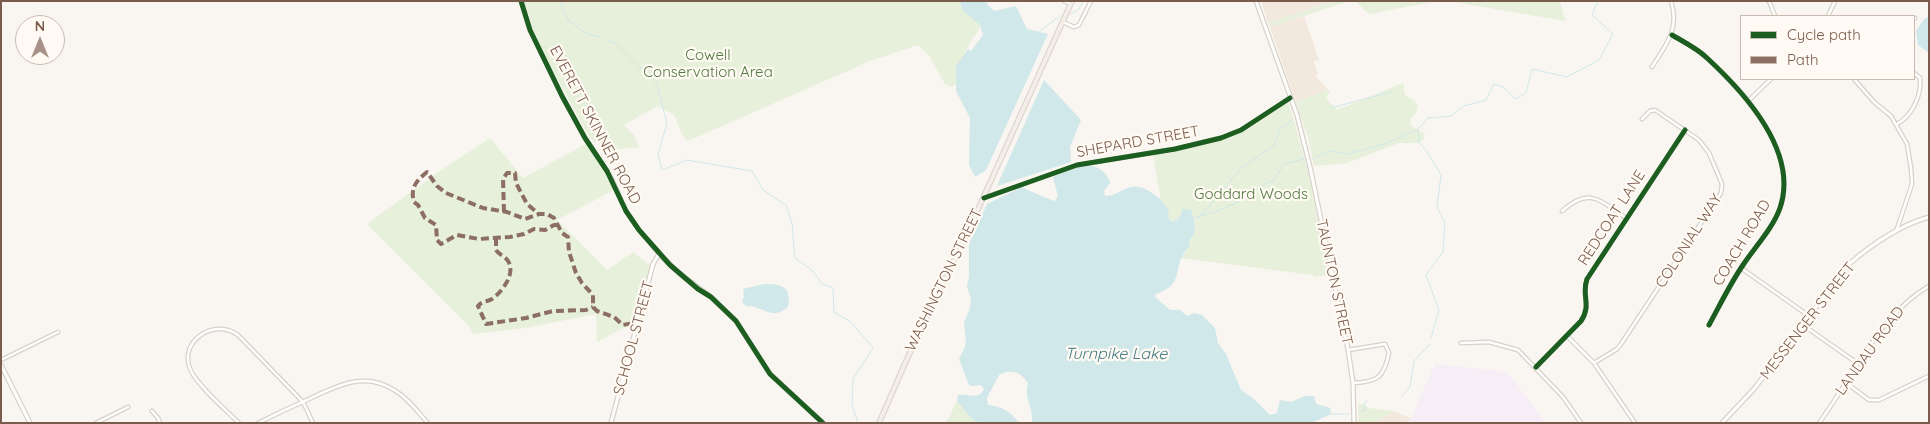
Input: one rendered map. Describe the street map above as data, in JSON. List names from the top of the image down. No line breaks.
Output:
{"streets":{"main road":["WASHINGTON STREET","TAUNTON STREET","MESSENGER STREET","SCHOOL STREET"],"street":["EVERETT SKINNER ROAD","SHEPARD STREET","REDCOAT LANE","COLONIAL WAY","COACH ROAD","LANDAU ROAD"]},"crossings":[["EVERETT SKINNER ROAD","SCHOOL STREET"],["SHEPARD STREET","WASHINGTON STREET"],["SHEPARD STREET","TAUNTON STREET"],["REDCOAT LANE","COLONIAL WAY"]],"water":["Turnpike Lake"],"parks":["Cowell Conservation Area","Goddard Woods"],"legend":["Cycle path","Path"],"north":"top"}
